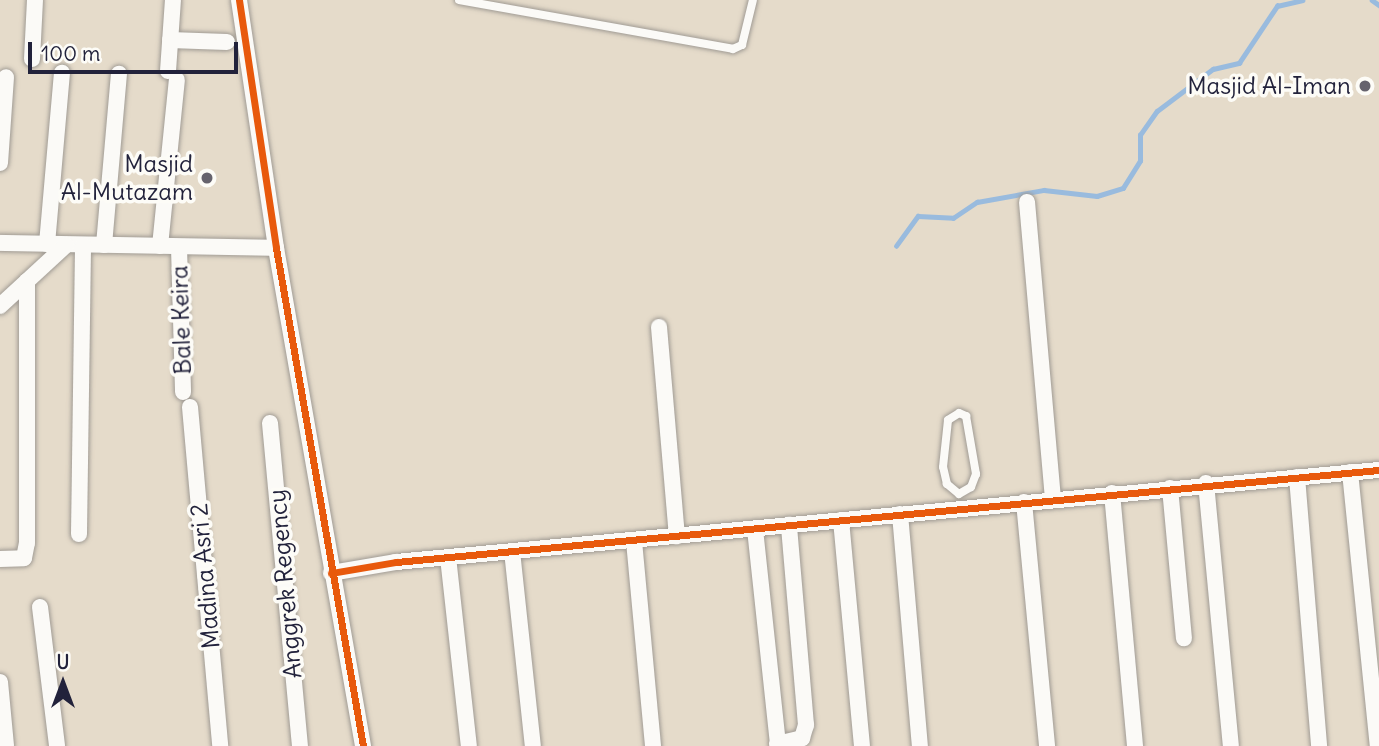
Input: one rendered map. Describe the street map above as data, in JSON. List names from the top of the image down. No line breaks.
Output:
{"streets":{"street":["Bale Keira","Madina Asri 2","Anggrek Regency"]},"crossings":[["Bale Keira","Madina Asri 2"]],"places":["Masjid Al-Iman","Masjid Al-Mutazam"],"scale_bar":"100 m","north":"top"}
